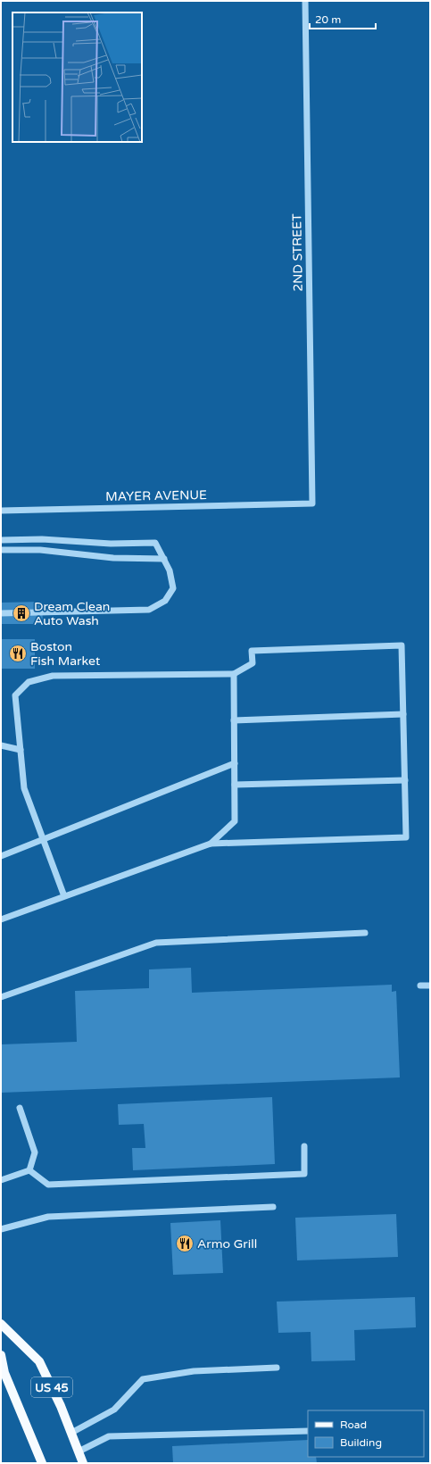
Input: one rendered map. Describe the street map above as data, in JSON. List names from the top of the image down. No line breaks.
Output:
{"streets":{"main road":["US 45"],"street":["2ND STREET","MAYER AVENUE"]},"crossings":[["2ND STREET","MAYER AVENUE"]],"places":{"building":["Dream Clean Auto Wash"],"restaurant":["Boston Fish Market","Armo Grill"]},"legend":["Road","Building"],"scale_bar":"20 m"}
